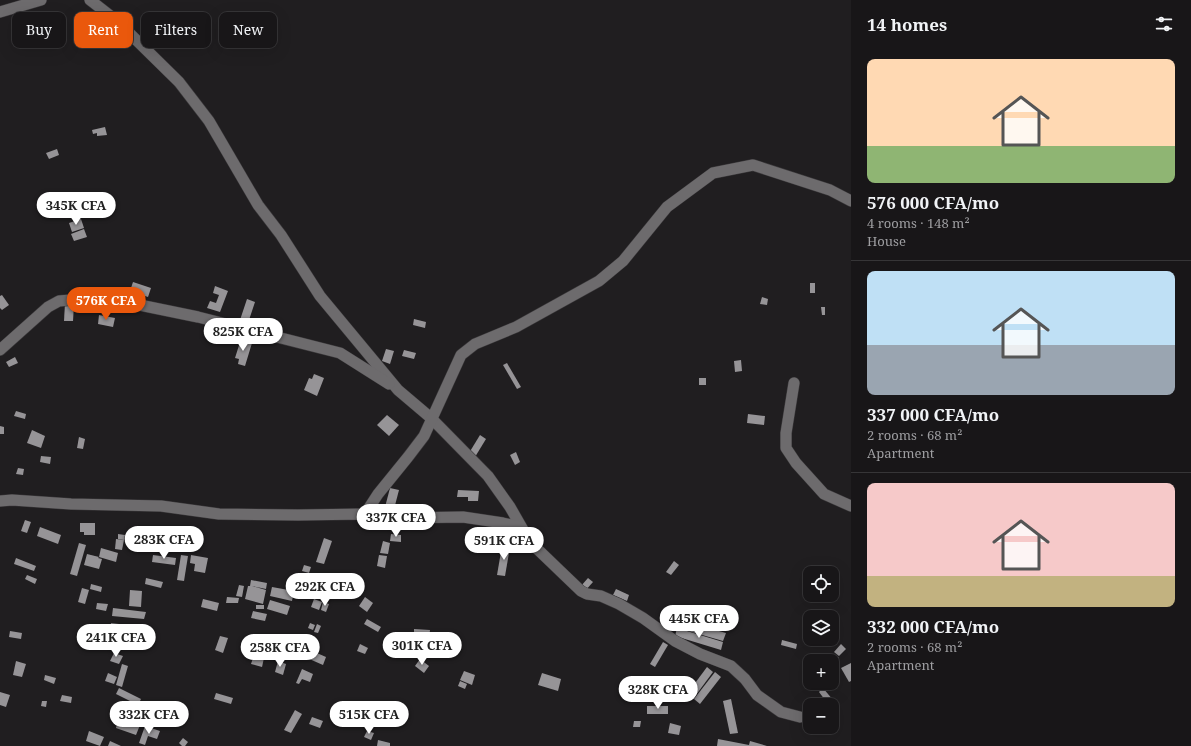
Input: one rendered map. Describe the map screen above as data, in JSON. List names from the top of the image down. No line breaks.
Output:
{"page":{"heading":"14 homes","chip":["Buy","Rent","Filters","New"],"list":[{"name":"576 000 CFA/mo","note":"4 rooms · 148 m² · House"},{"name":"337 000 CFA/mo","note":"2 rooms · 68 m² · Apartment"},{"name":"332 000 CFA/mo","note":"2 rooms · 68 m² · Apartment"}],"price":["345K CFA","576K CFA","825K CFA","337K CFA","283K CFA","591K CFA","292K CFA","445K CFA","241K CFA","301K CFA","258K CFA","328K CFA","332K CFA","515K CFA"],"map_buttons":["+","−"]}}
